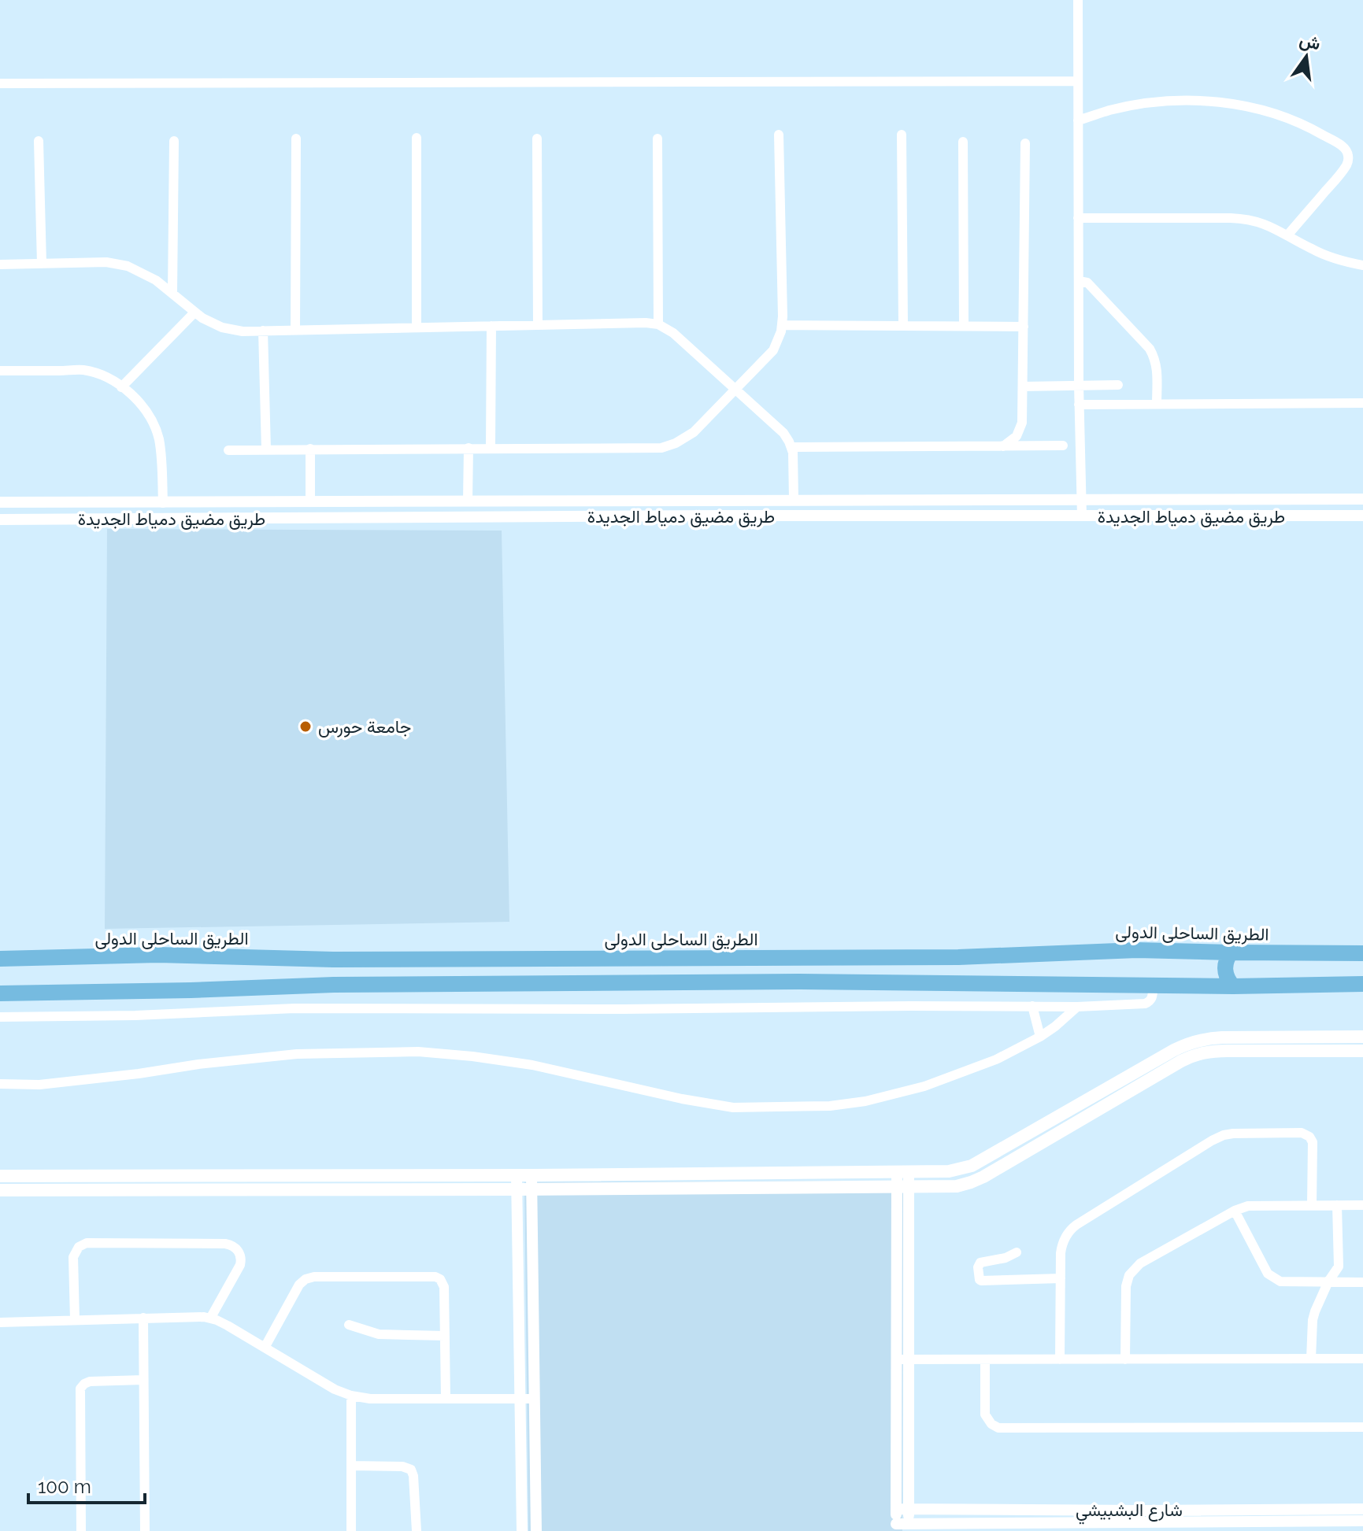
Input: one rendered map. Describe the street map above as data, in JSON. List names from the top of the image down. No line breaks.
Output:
{"streets":{"highway":["الطريق الساحلى الدولى"],"street":["طريق مضيق دمياط الجديدة","شارع البشبيشي"]},"places":["جامعة حورس"],"scale_bar":"100 m","north":"top"}
